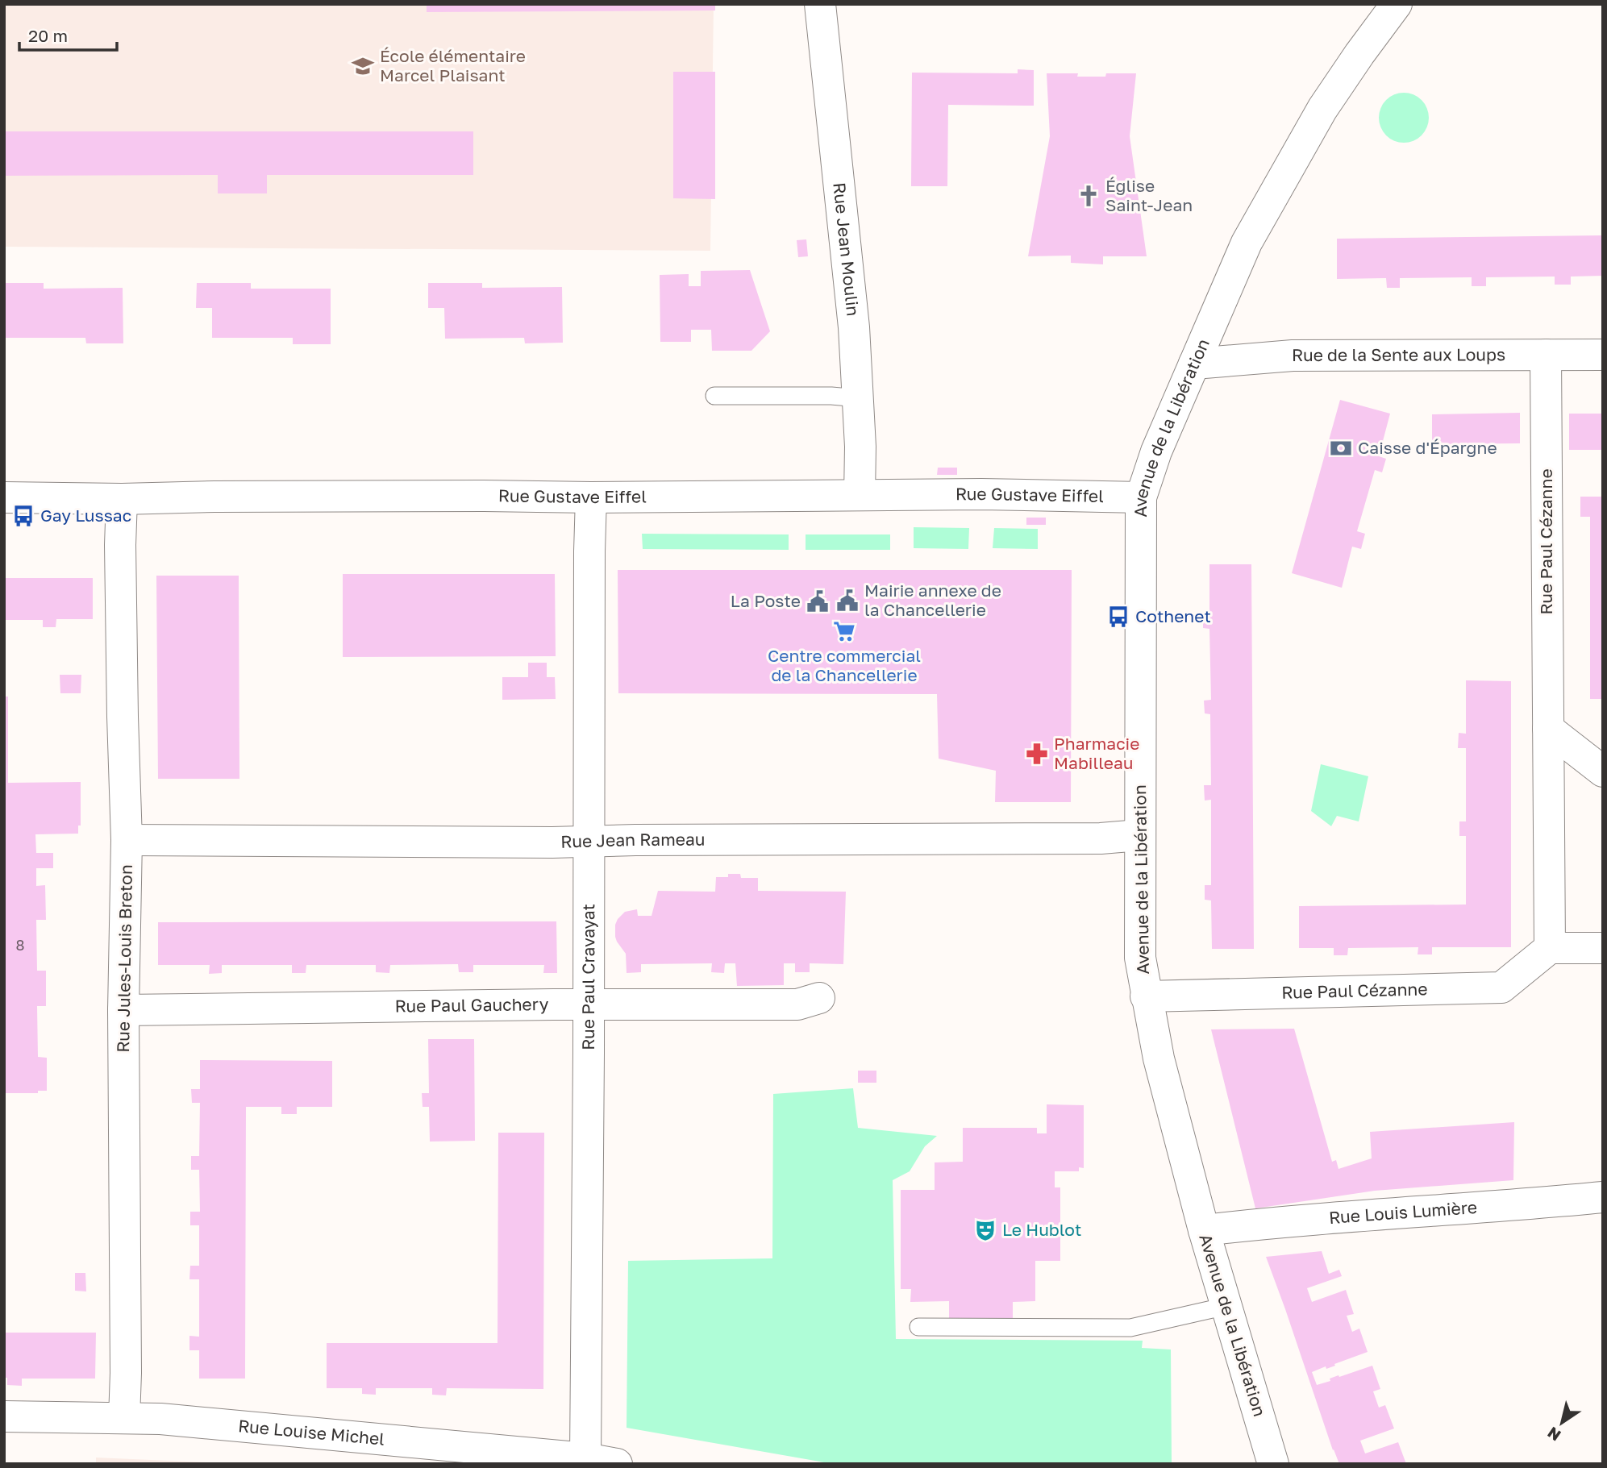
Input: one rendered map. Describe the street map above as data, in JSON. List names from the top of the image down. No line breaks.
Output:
{"streets":{"street":["Rue Jean Moulin","Rue de la Sente aux Loups","Avenue de la Libération","Rue Gustave Eiffel","Rue Paul Cézanne","Rue Jean Rameau","Rue Jules-Louis Breton","Rue Paul Cravayat","Rue Paul Gauchery","Rue Louis Lumière","Rue Louise Michel"]},"crossings":[["Rue Jean Moulin","Rue Gustave Eiffel"],["Rue de la Sente aux Loups","Avenue de la Libération"],["Rue de la Sente aux Loups","Rue Paul Cézanne"],["Avenue de la Libération","Rue Gustave Eiffel"],["Avenue de la Libération","Rue Paul Cézanne"],["Avenue de la Libération","Rue Jean Rameau"],["Avenue de la Libération","Rue Louis Lumière"],["Rue Gustave Eiffel","Rue Jules-Louis Breton"],["Rue Gustave Eiffel","Rue Paul Cravayat"],["Rue Jean Rameau","Rue Jules-Louis Breton"],["Rue Jean Rameau","Rue Paul Cravayat"],["Rue Jules-Louis Breton","Rue Paul Gauchery"],["Rue Jules-Louis Breton","Rue Louise Michel"],["Rue Paul Cravayat","Rue Paul Gauchery"],["Rue Paul Cravayat","Rue Louise Michel"]],"places":{"school or university":["École élémentaire Marcel Plaisant"],"church":["Église Saint-Jean"],"bank":["Caisse d'Épargne"],"bus stop":["Gay Lussac","Cothenet"],"public building":["Mairie annexe de la Chancellerie","La Poste"],"supermarket":["Centre commercial de la Chancellerie"],"pharmacy":["Pharmacie Mabilleau"],"theatre":["Le Hublot"]},"house_numbers":["8"],"scale_bar":"20 m","north":"bottom left"}
